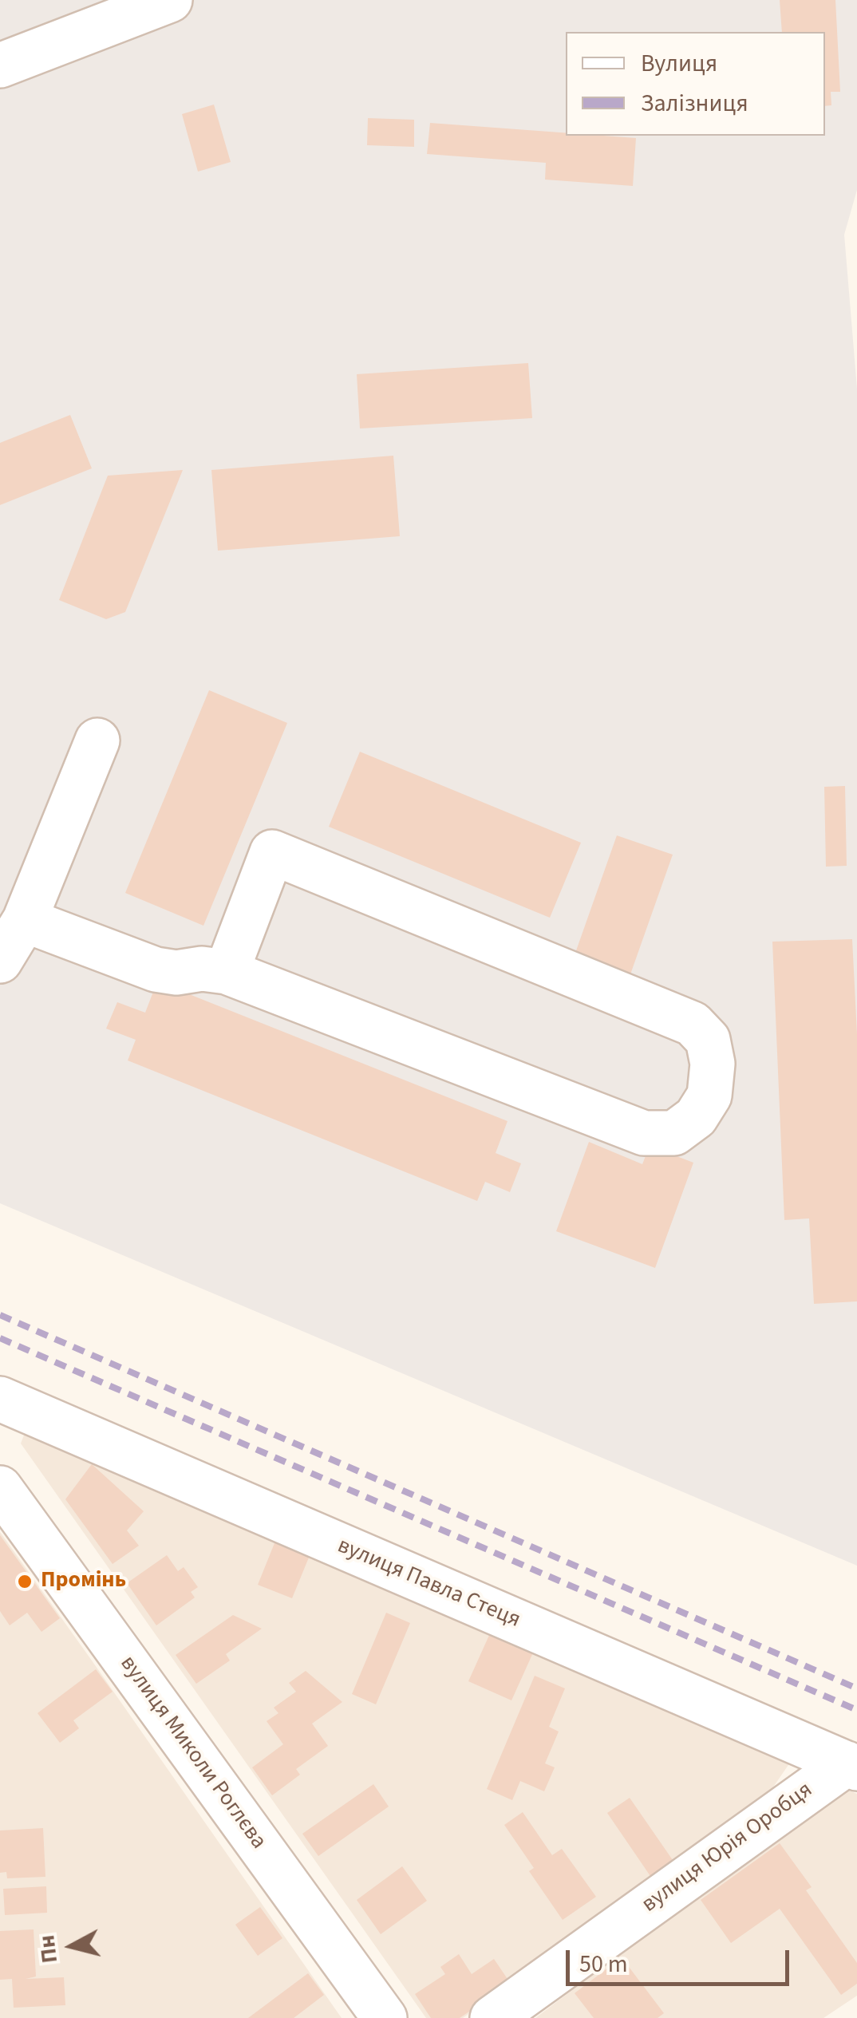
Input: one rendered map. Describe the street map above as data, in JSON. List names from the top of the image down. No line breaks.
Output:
{"streets":{"street":["вулиця Павла Стеця","вулиця Миколи Роглєва","вулиця Юрія Оробця"]},"crossings":[["вулиця Павла Стеця","вулиця Юрія Оробця"]],"places":["Промінь"],"legend":["Вулиця","Залізниця"],"scale_bar":"50 m","north":"left"}
